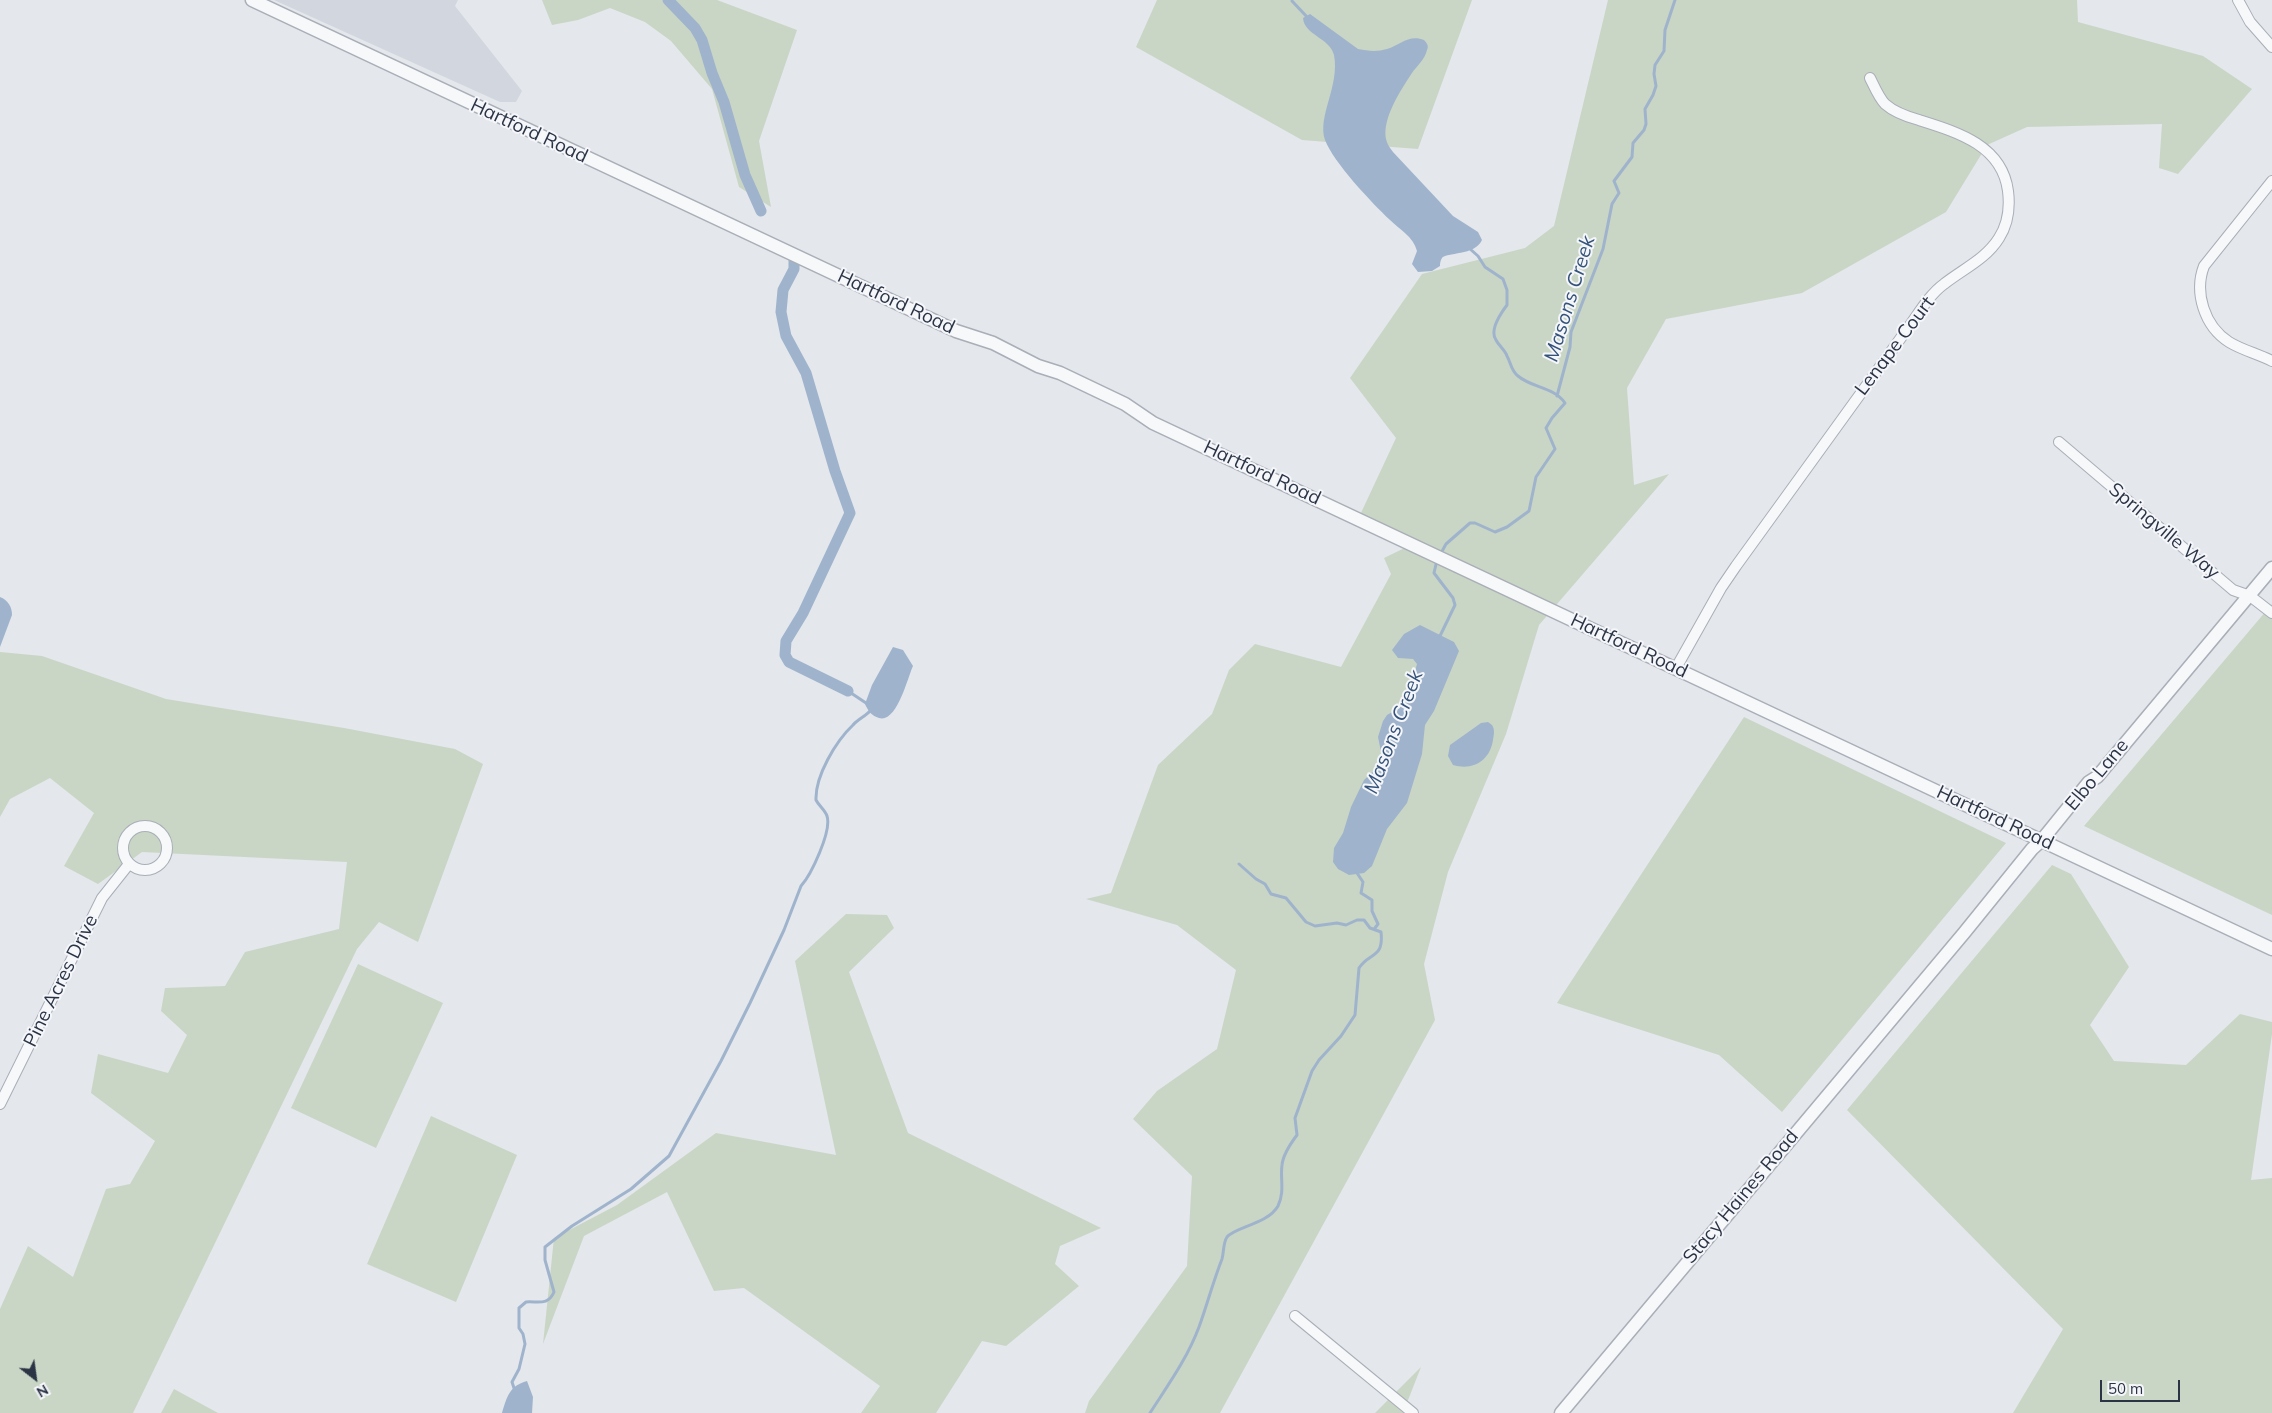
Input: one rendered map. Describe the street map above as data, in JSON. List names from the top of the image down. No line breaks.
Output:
{"streets":{"street":["Hartford Road","Lenape Court","Springville Way","Elbo Lane","Pine Acres Drive","Stacy Haines Road"]},"crossings":[["Hartford Road","Lenape Court"],["Hartford Road","Elbo Lane"],["Springville Way","Elbo Lane"],["Elbo Lane","Stacy Haines Road"]],"water":["Masons Creek"],"scale_bar":"50 m","north":"bottom right"}
